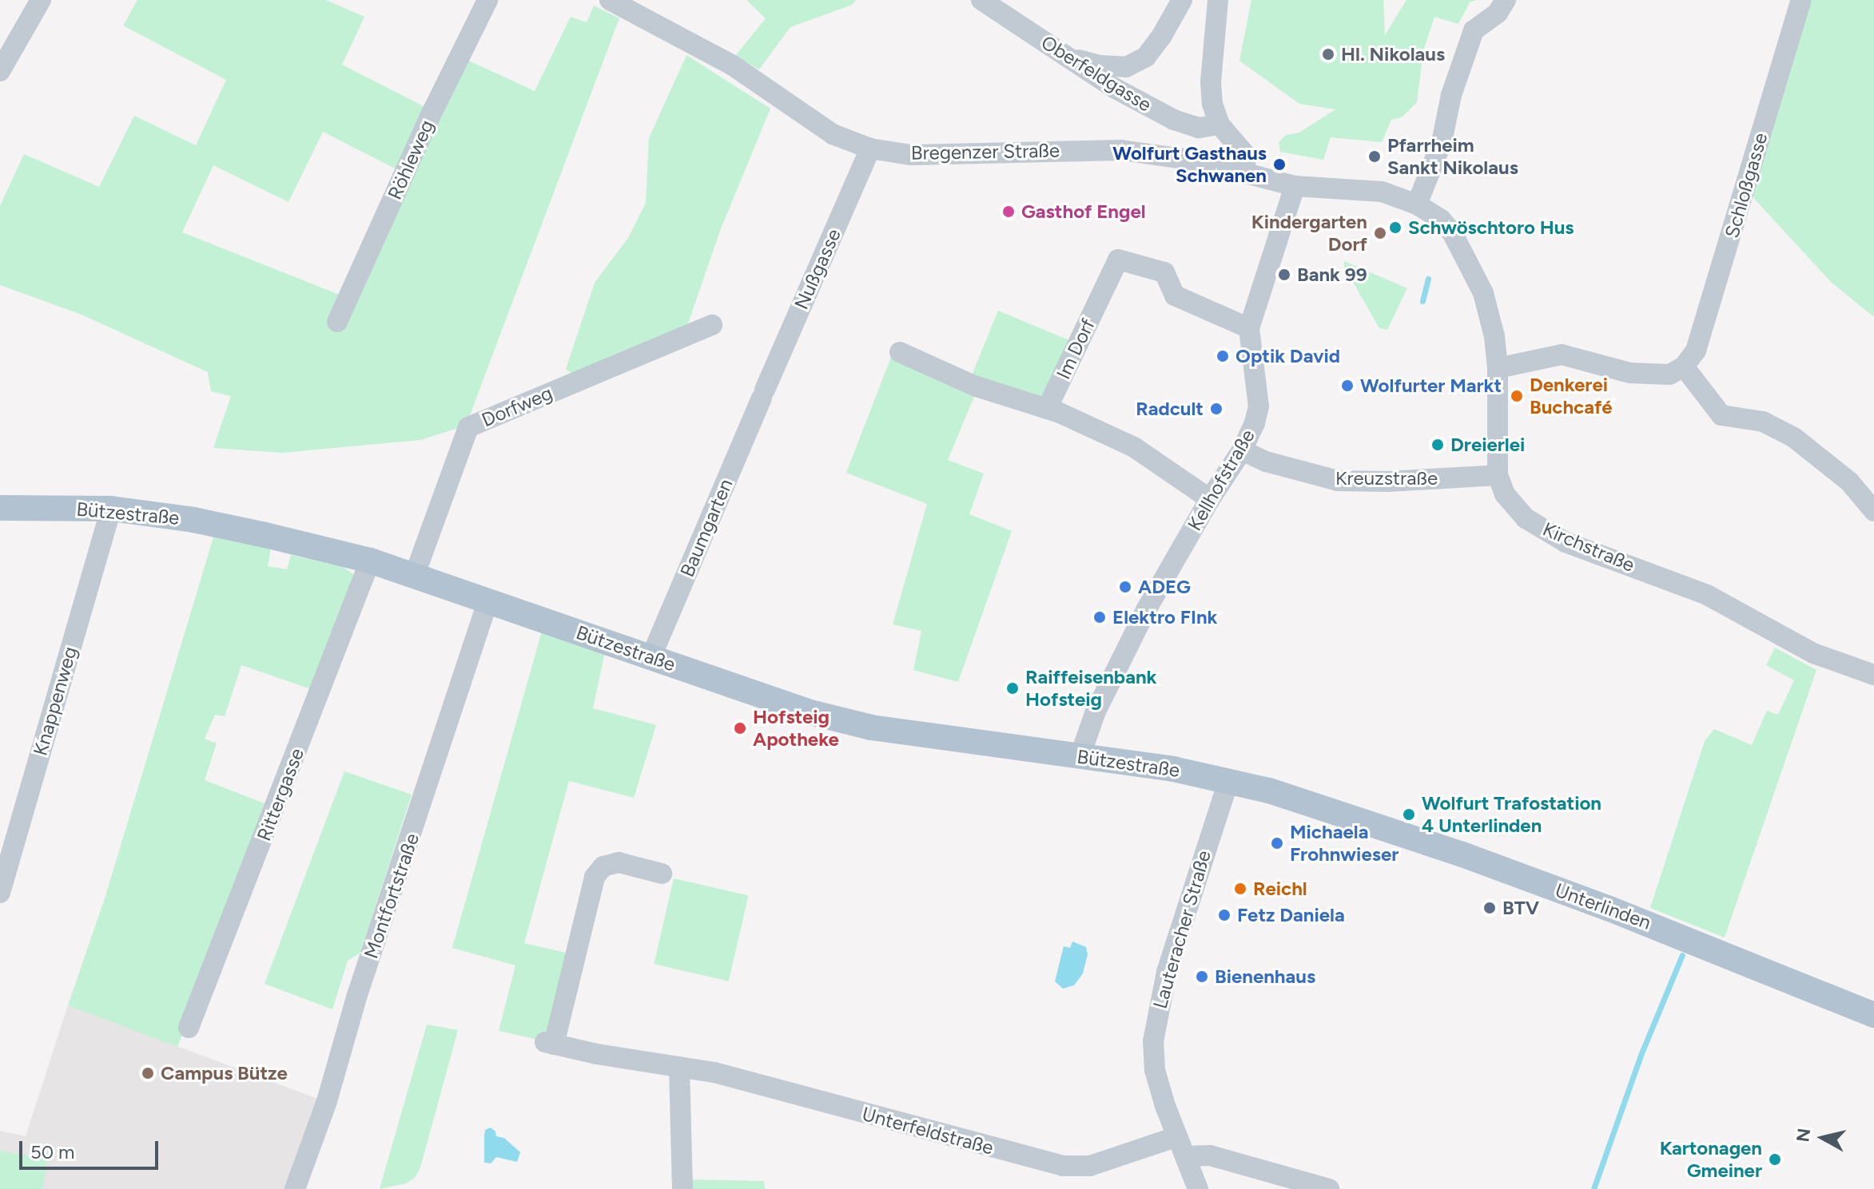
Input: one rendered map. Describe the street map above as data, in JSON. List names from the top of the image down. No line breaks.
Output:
{"streets":{"main road":["Bützestraße","Unterlinden"],"street":["Oberfeldgasse","Bregenzer Straße","Röhleweg","Schloßgasse","Nußgasse","Im Dorf","Dorfweg","Kreuzstraße","Kellhofstraße","Baumgarten","Kirchstraße","Knappenweg","Rittergasse","Montfortstraße","Lauteracher Straße","Unterfeldstraße"]},"crossings":[["Bregenzer Straße","Nußgasse"],["Bregenzer Straße","Kellhofstraße"],["Bregenzer Straße","Kirchstraße"],["Nußgasse","Baumgarten"],["Im Dorf","Kellhofstraße"],["Dorfweg","Bützestraße"],["Kreuzstraße","Kellhofstraße"],["Kreuzstraße","Kirchstraße"],["Kellhofstraße","Bützestraße"],["Kellhofstraße","Kirchstraße"],["Bützestraße","Baumgarten"],["Bützestraße","Knappenweg"],["Bützestraße","Rittergasse"],["Bützestraße","Montfortstraße"],["Bützestraße","Unterlinden"],["Bützestraße","Lauteracher Straße"],["Lauteracher Straße","Unterfeldstraße"]],"places":["Hl. Nikolaus","Pfarrheim Sankt Nikolaus","Wolfurt Gasthaus Schwanen","Gasthof Engel","Schwöschtoro Hus","Kindergarten Dorf","Bank 99","Optik David","Wolfurter Markt","Denkerei Buchcafé","Radcult","Dreierlei","ADEG","Elektro FInk","Raiffeisenbank Hofsteig","Hofsteig Apotheke","Wolfurt Trafostation 4 Unterlinden","Michaela Frohnwieser","Reichl","BTV","Fetz Daniela","Bienenhaus","Campus Bütze","Kartonagen Gmeiner"],"scale_bar":"50 m","north":"left"}
